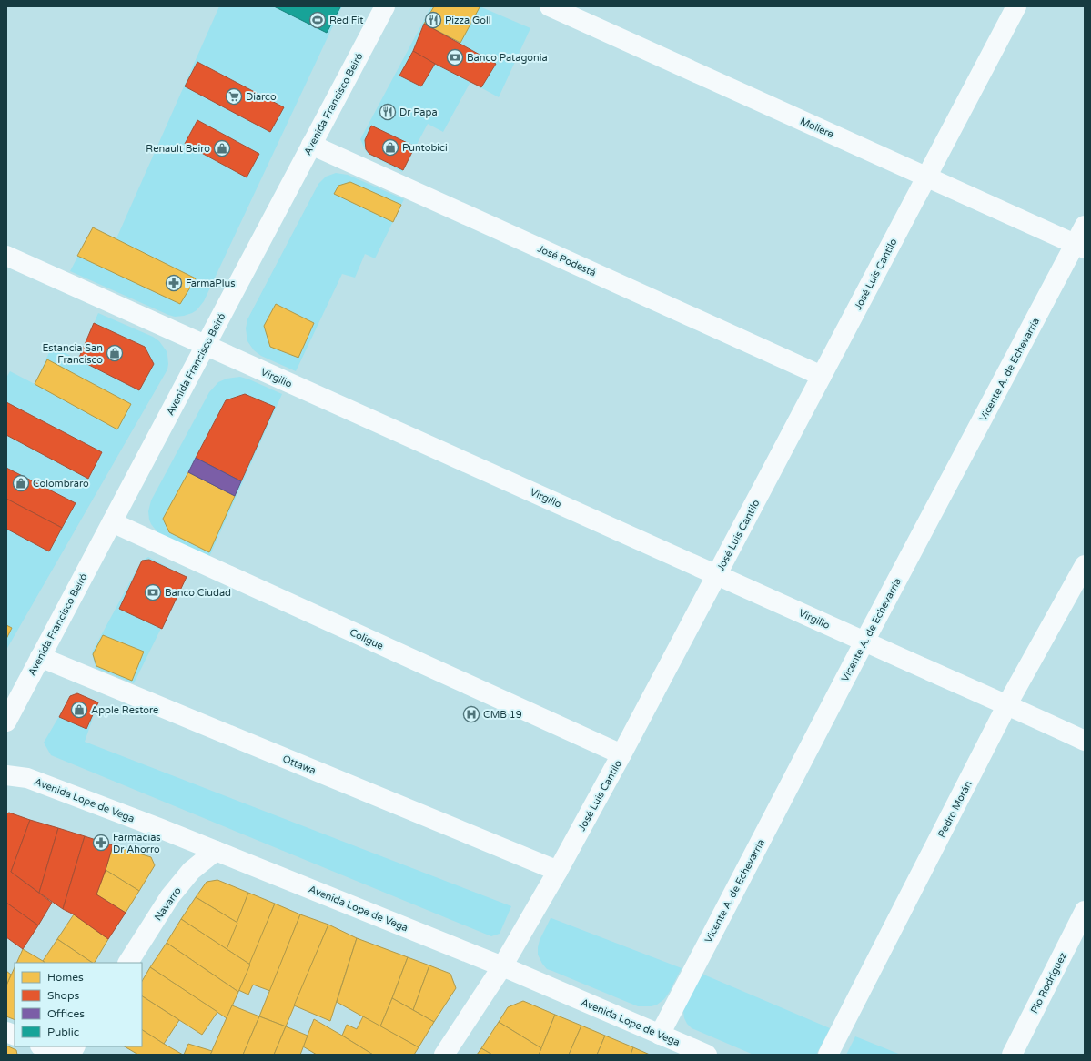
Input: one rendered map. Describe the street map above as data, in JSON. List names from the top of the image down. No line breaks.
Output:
{"streets":{"street":["Avenida Francisco Beiró","Moliere","José Podestá","José Luis Cantilo","Vicente A. de Echevarría","Virgilio","Coligue","Ottawa","Avenida Lope de Vega","Pedro Morán","Navarro","Pio Rodríguez"]},"crossings":[["Avenida Francisco Beiró","José Podestá"],["Avenida Francisco Beiró","Virgilio"],["Avenida Francisco Beiró","Coligue"],["Avenida Francisco Beiró","Ottawa"],["Moliere","José Luis Cantilo"],["Moliere","Vicente A. de Echevarría"],["José Podestá","José Luis Cantilo"],["José Luis Cantilo","Virgilio"],["José Luis Cantilo","Coligue"],["José Luis Cantilo","Ottawa"],["José Luis Cantilo","Avenida Lope de Vega"],["Vicente A. de Echevarría","Virgilio"],["Vicente A. de Echevarría","Avenida Lope de Vega"],["Virgilio","Pedro Morán"],["Avenida Lope de Vega","Navarro"]],"places":{"sports":["Red Fit"],"restaurant":["Pizza Goll","Dr Papa"],"bank":["Banco Patagonia","Banco Ciudad"],"supermarket":["Diarco"],"shop":["Puntobici","Renault Beiro","Estancia San Francisco","Colombraro","Apple Restore"],"pharmacy":["FarmaPlus","Farmacias Dr Ahorro"],"hospital":["CMB 19"]},"legend":["Homes","Shops","Offices","Public"]}
